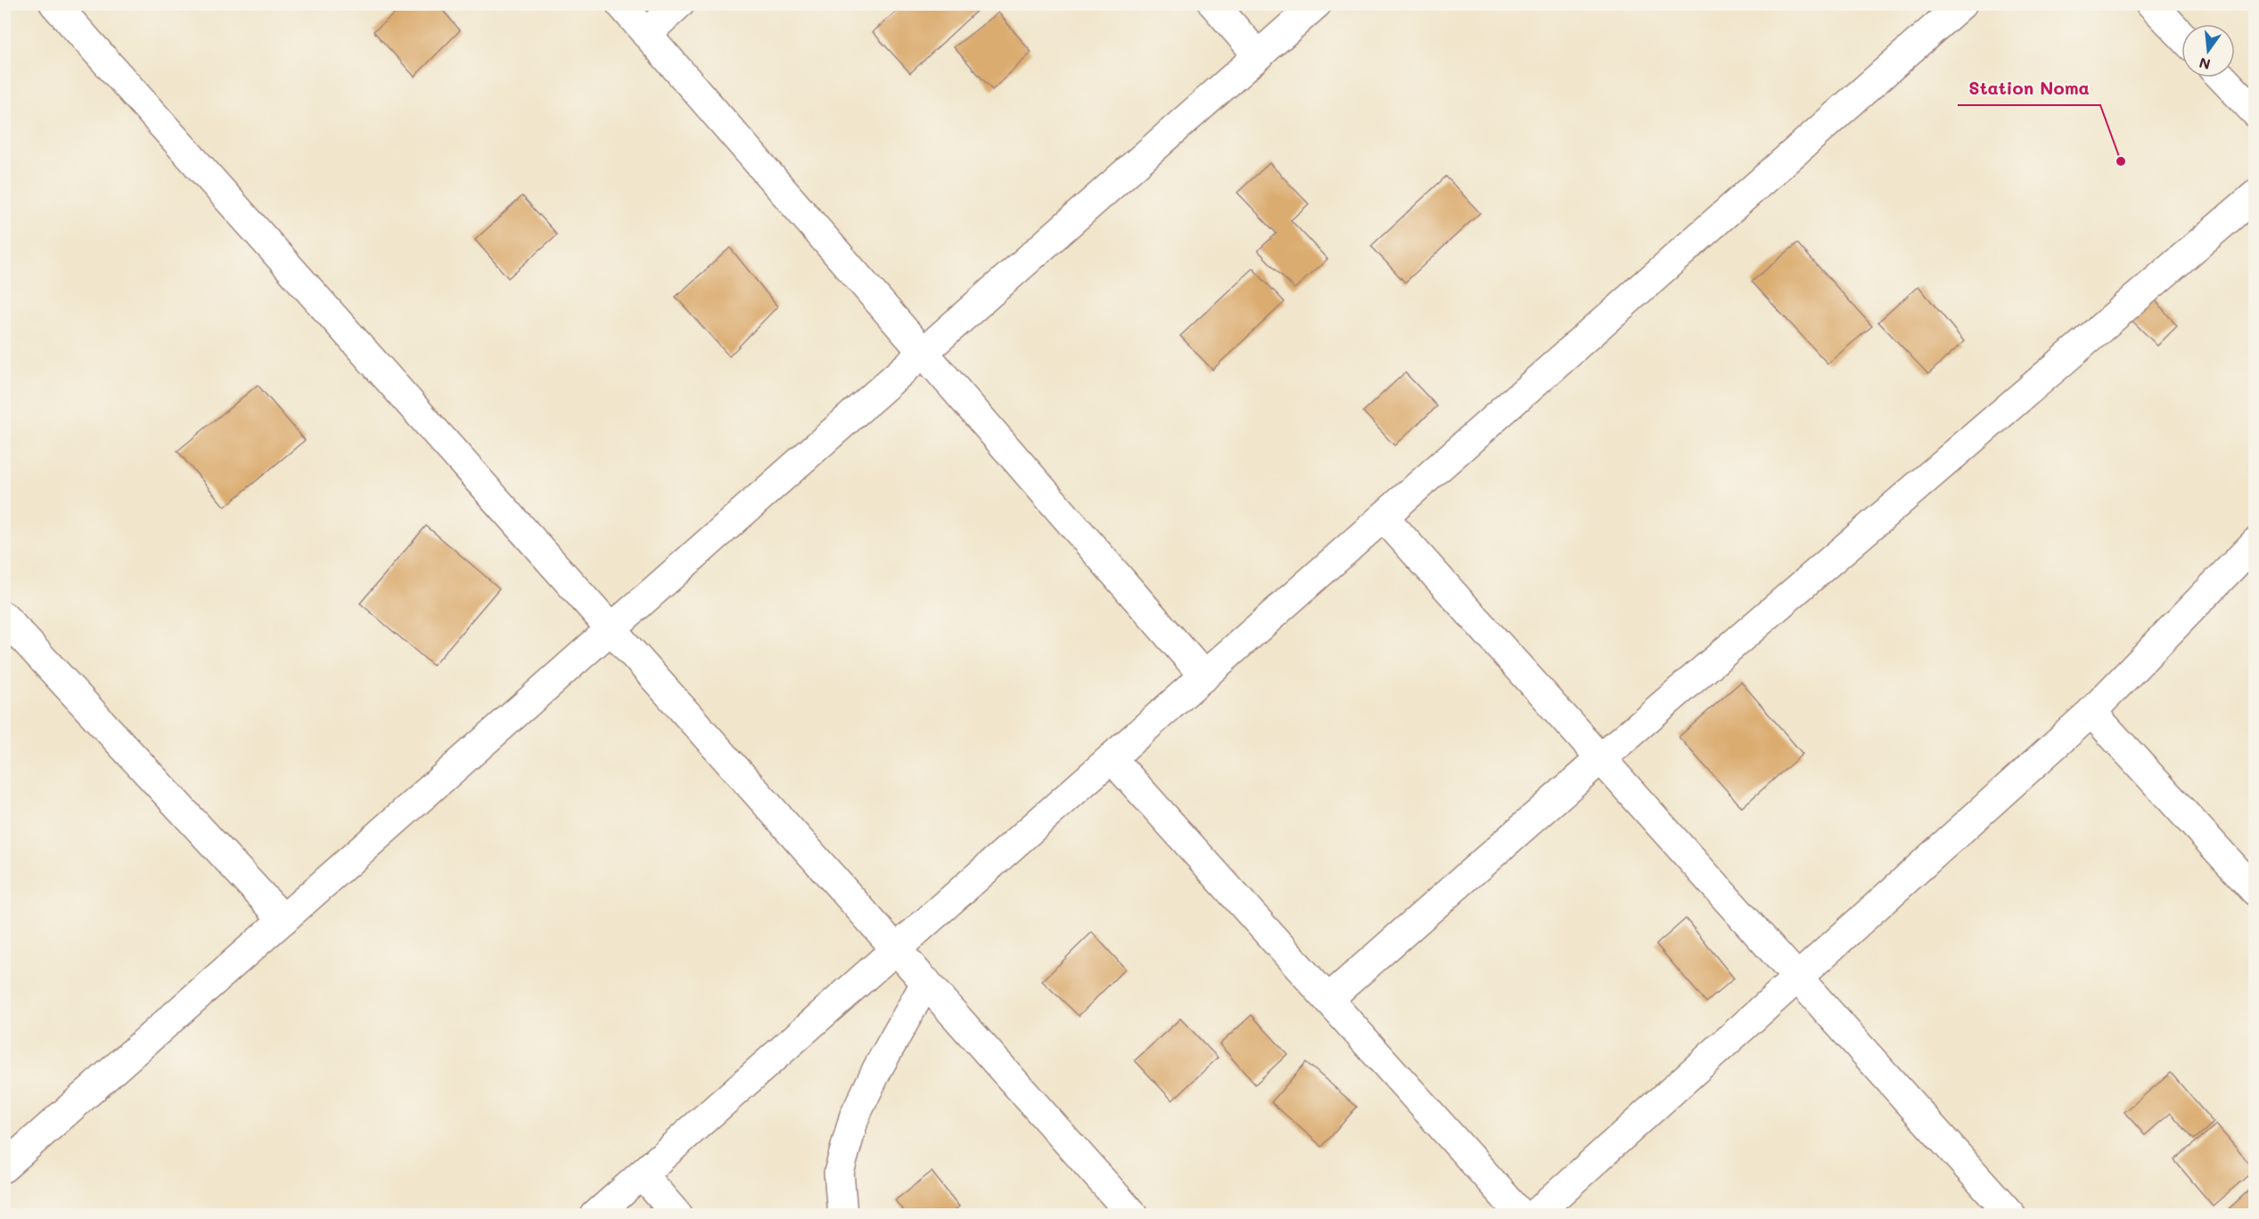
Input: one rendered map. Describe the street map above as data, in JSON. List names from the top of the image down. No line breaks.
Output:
{"places":["Station Noma"],"north":"bottom"}
